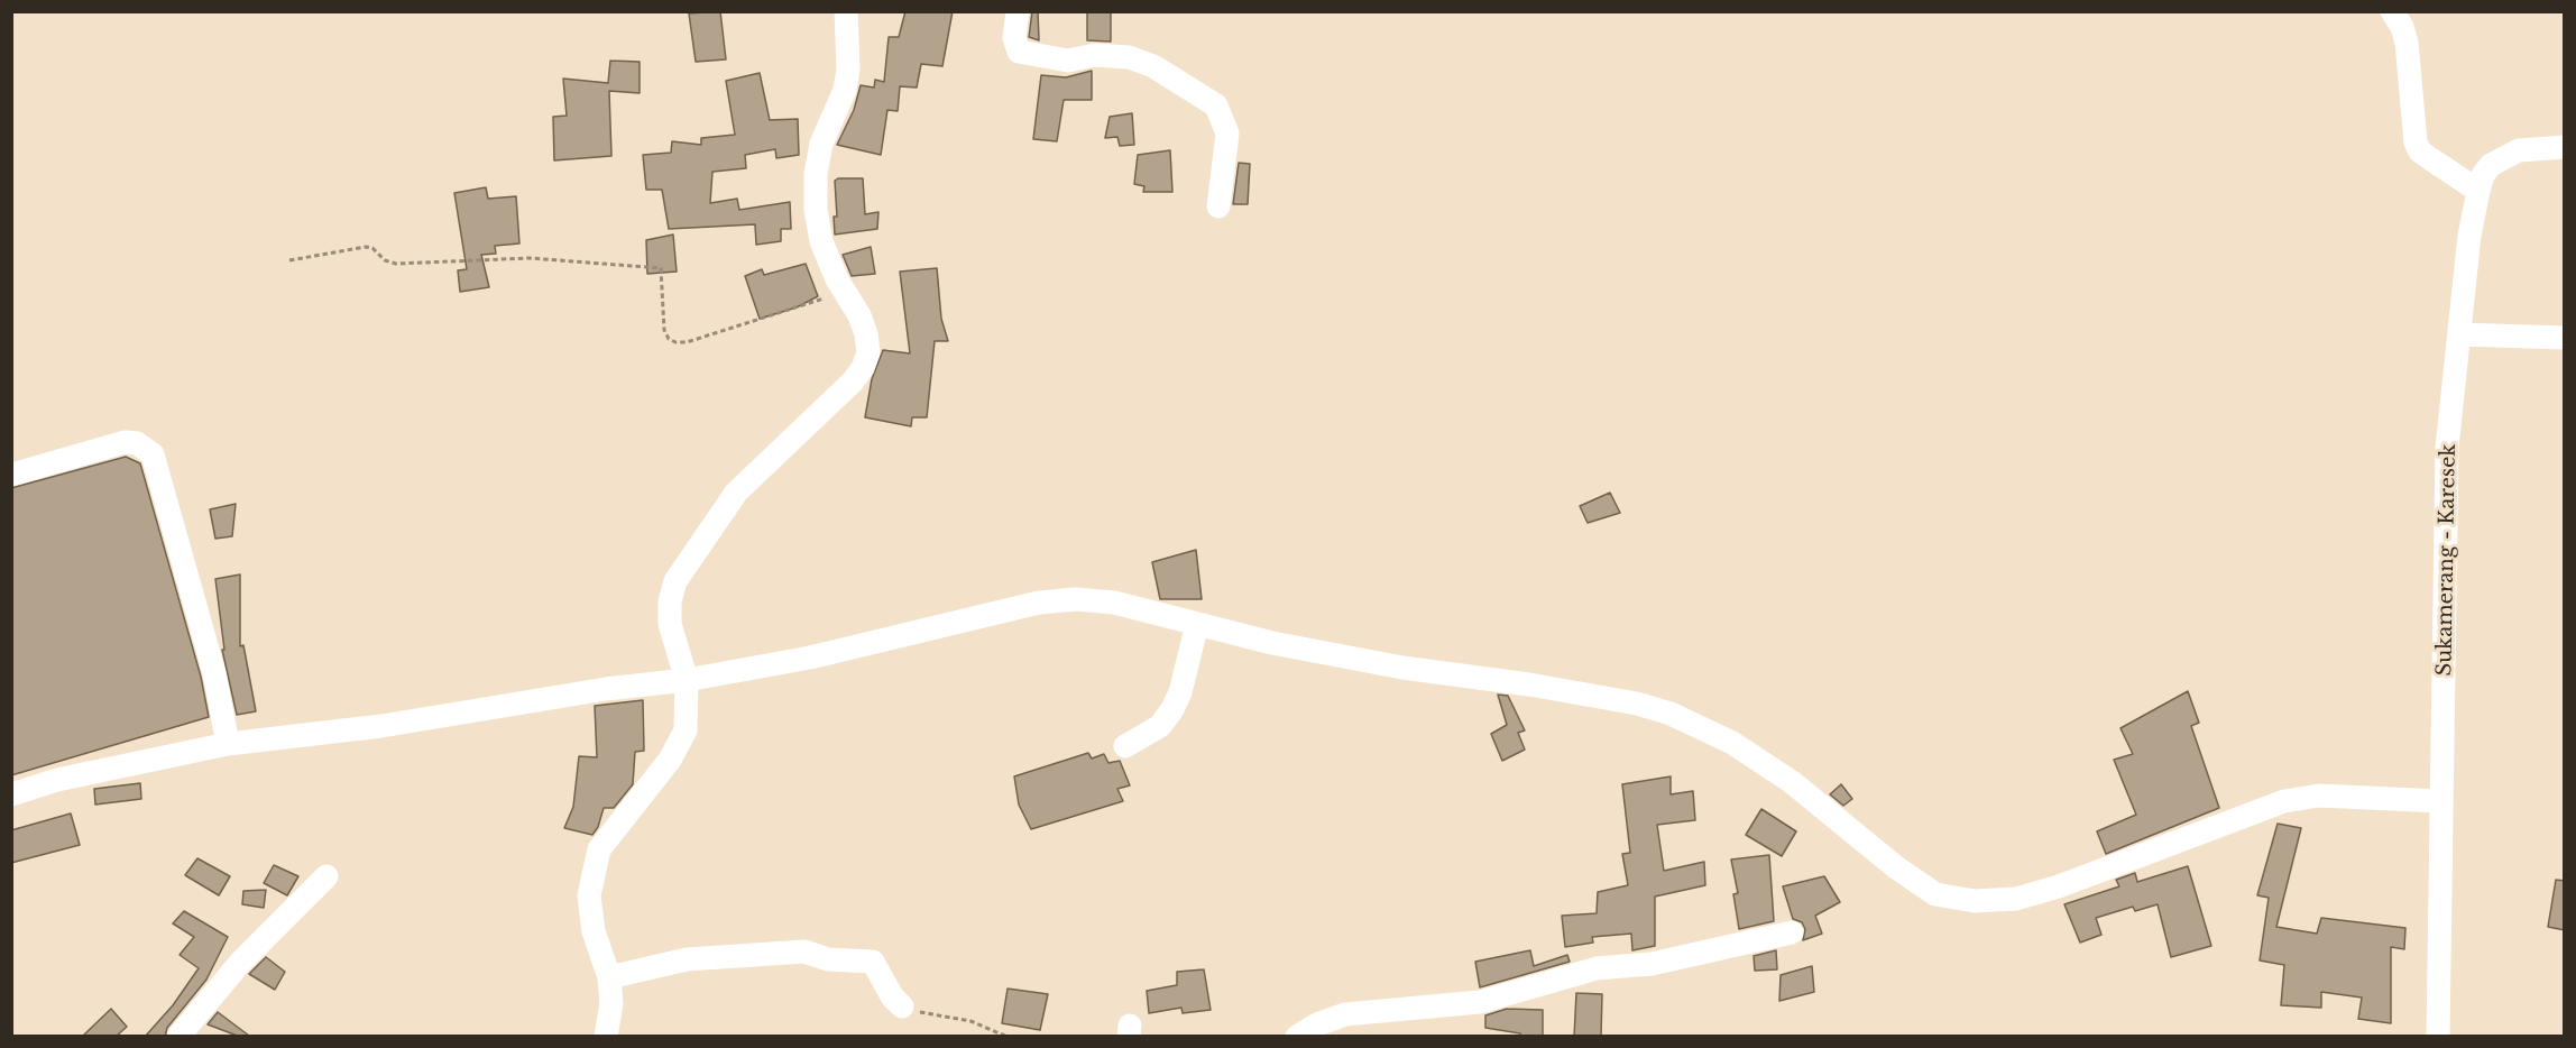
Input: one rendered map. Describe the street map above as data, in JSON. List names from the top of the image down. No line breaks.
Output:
{"streets":{"street":["Sukamerang - Karesek"]}}
